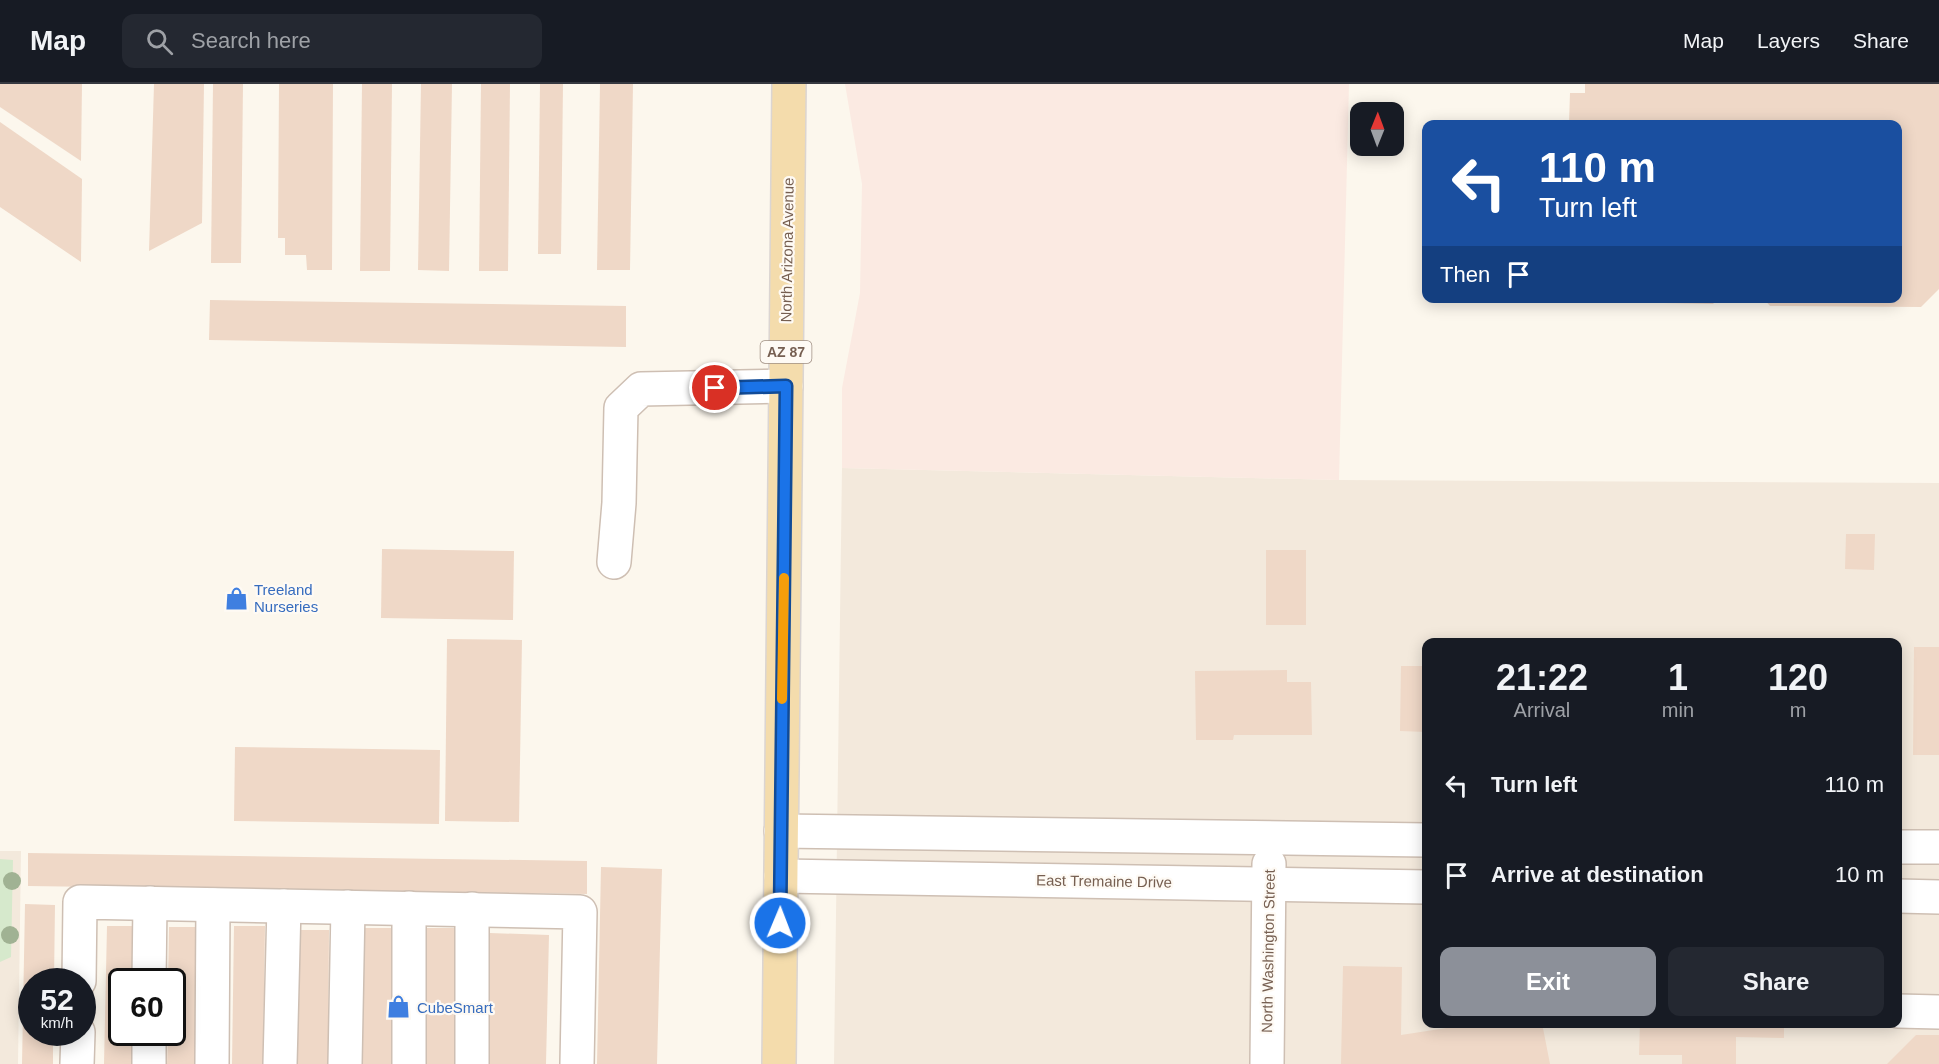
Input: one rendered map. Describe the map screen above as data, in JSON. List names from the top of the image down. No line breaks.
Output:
{"streets":{"main road":["North Arizona Avenue","AZ 87"],"street":["East Tremaine Drive","North Washington Street"]},"crossings":[["North Arizona Avenue","East Tremaine Drive"],["East Tremaine Drive","North Washington Street"]],"places":{"shop":["Treeland Nurseries","CubeSmart"]},"north":"top","page":{"header":"Map","search":"Search here","nav":["Map","Layers","Share"],"turn":["110 m","Turn left"],"then":"Then","eta":["21:22","Arrival","1","min","120","m"],"list":[{"name":"Turn left","value":"110 m"},{"name":"Arrive at destination","value":"10 m"}],"buttons":["Exit","Share"],"speed":"52 km/h","limit":"60"}}
